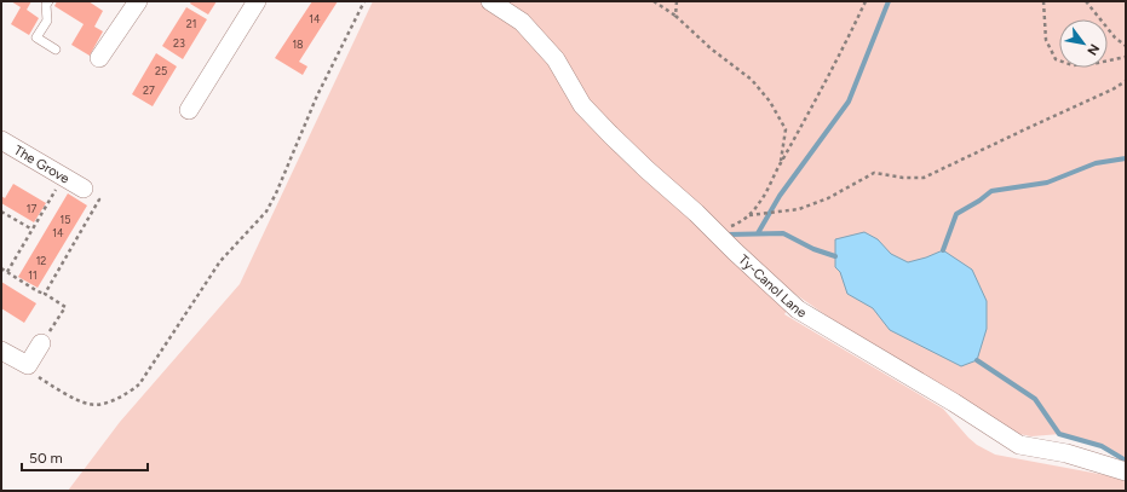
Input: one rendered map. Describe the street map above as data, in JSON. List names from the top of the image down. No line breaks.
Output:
{"streets":{"street":["The Grove","Ty-Canol Lane"]},"house_numbers":["14","21","23","18","25","27","17","15","14","12","11"],"scale_bar":"50 m","north":"bottom right"}
